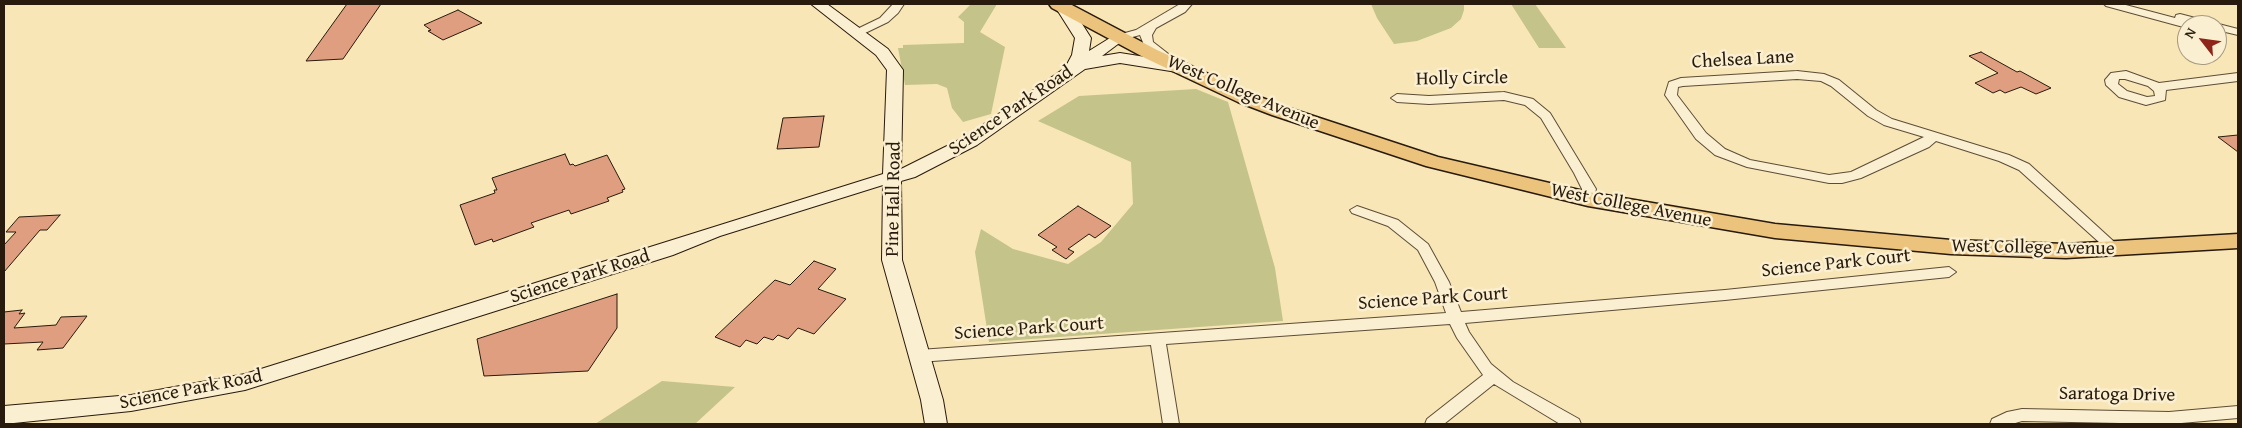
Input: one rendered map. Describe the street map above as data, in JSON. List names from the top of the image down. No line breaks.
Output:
{"streets":{"main road":["West College Avenue","Science Park Road","Pine Hall Road"],"street":["Chelsea Lane","Holly Circle","Science Park Court","Saratoga Drive"]},"crossings":[["Chelsea Lane","West College Avenue"],["Holly Circle","West College Avenue"],["West College Avenue","Science Park Road"],["Science Park Road","Pine Hall Road"],["Pine Hall Road","Science Park Court"]],"north":"top left"}
